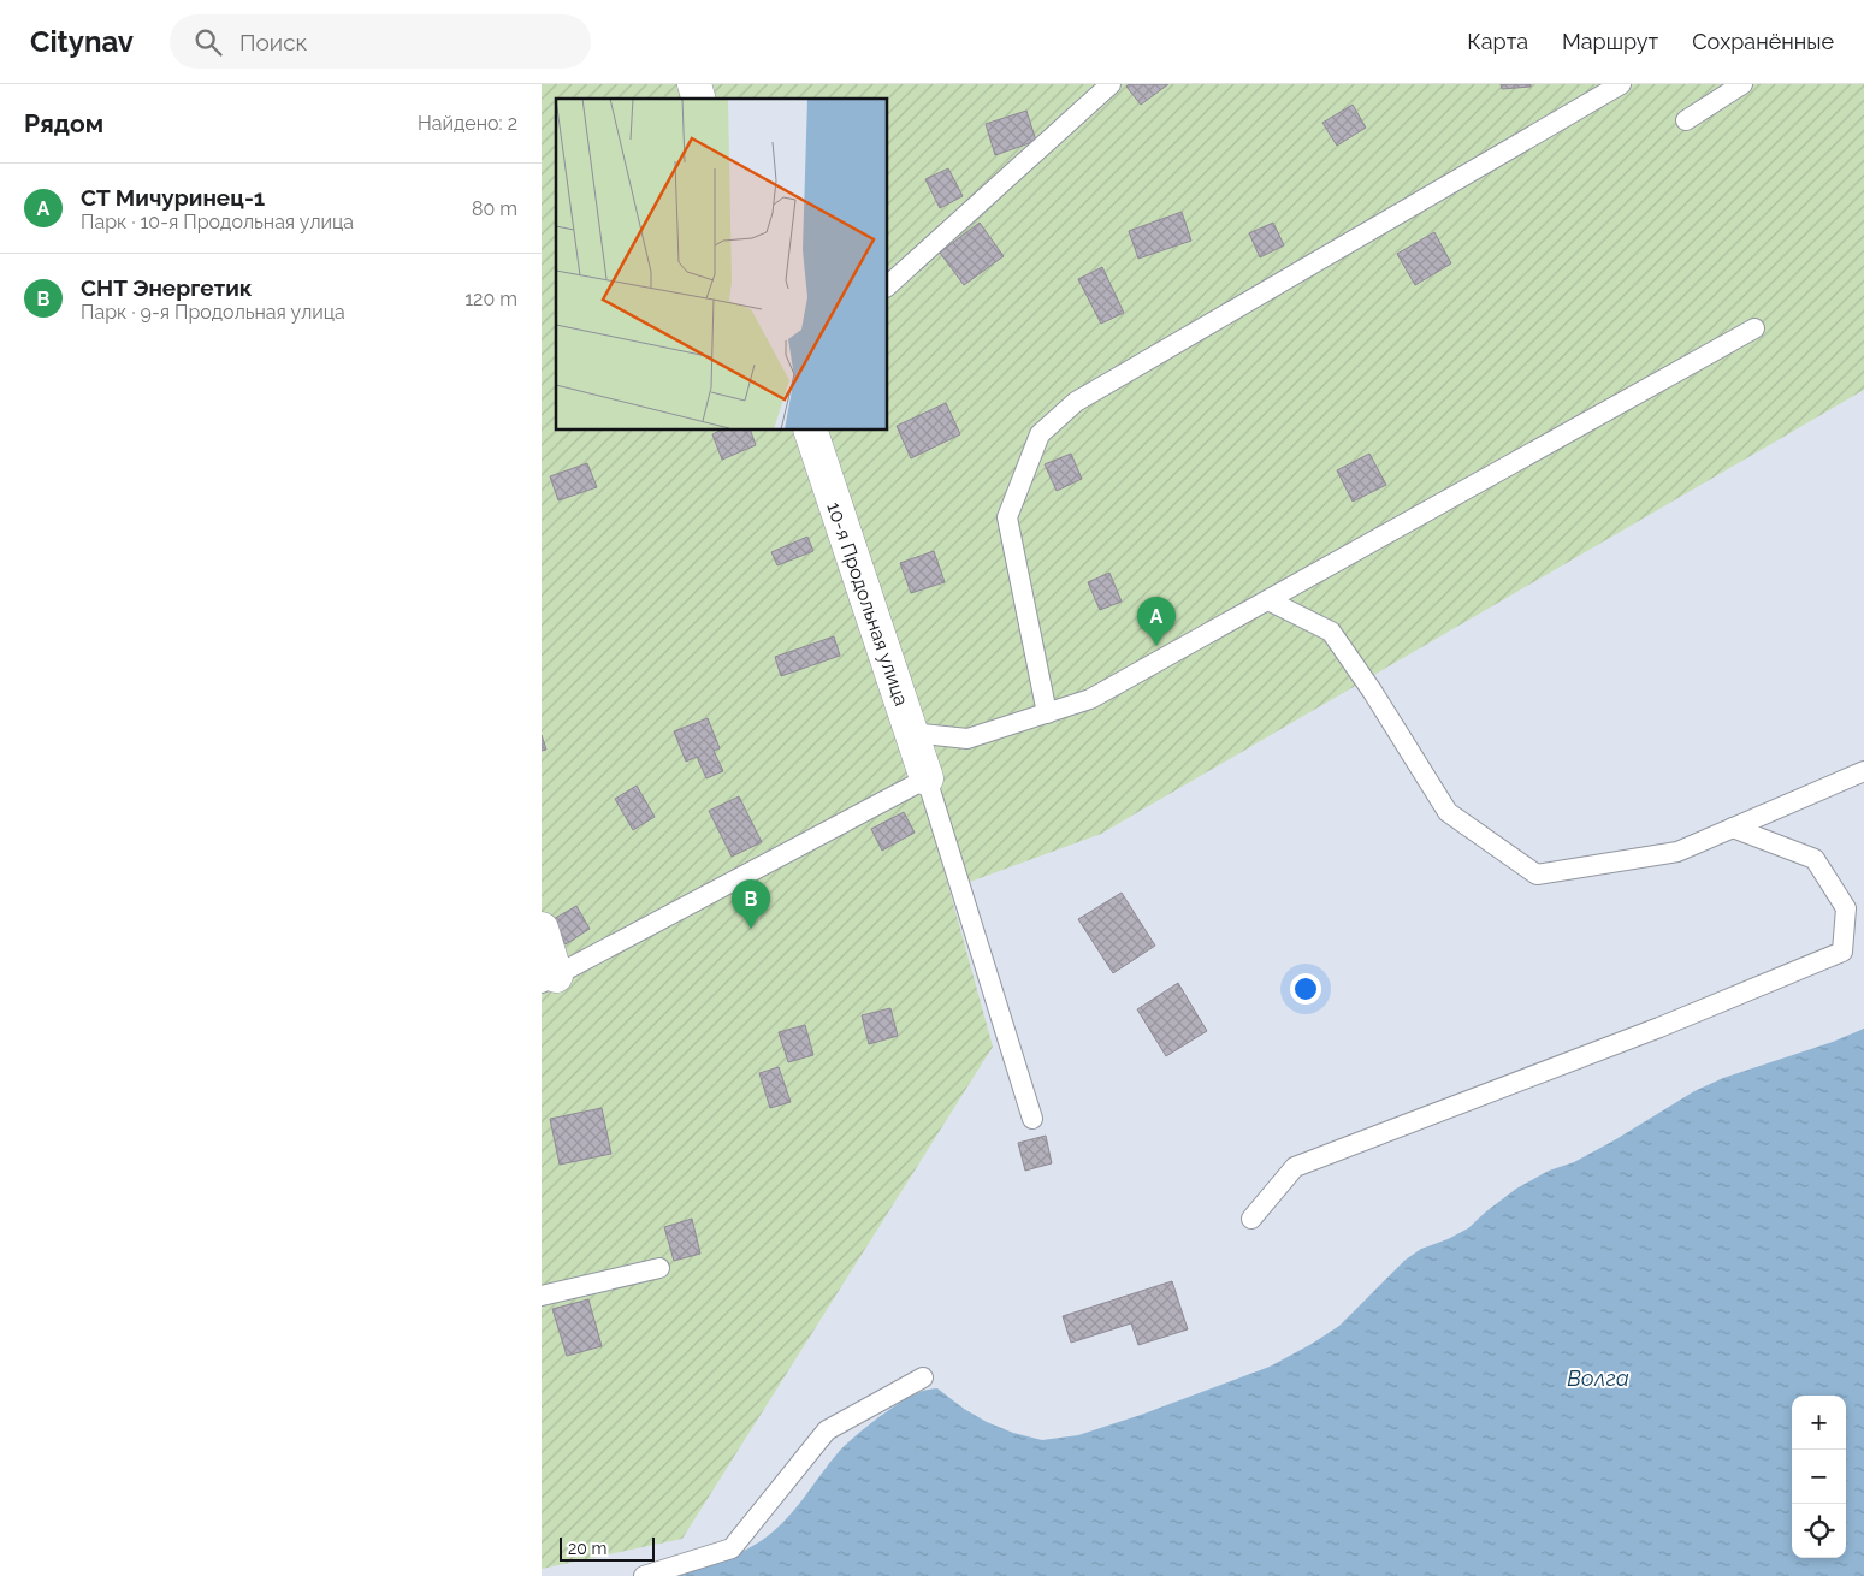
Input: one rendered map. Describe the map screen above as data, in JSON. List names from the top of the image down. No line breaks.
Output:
{"streets":{"street":["10-я Продольная улица"]},"water":["Волга"],"scale_bar":"20 m","page":{"header":"Citynav","search":"Поиск","nav":["Карта","Маршрут","Сохранённые"],"heading":["Рядом","Найдено: 2"],"list":[{"mark":"A","name":"СТ Мичуринец-1","note":"Парк · 10-я Продольная улица","value":"80 m"},{"mark":"B","name":"СНТ Энергетик","note":"Парк · 9-я Продольная улица","value":"120 m"}],"pins":["A","B"],"map_buttons":["+","−"],"scale":"20 m"}}
